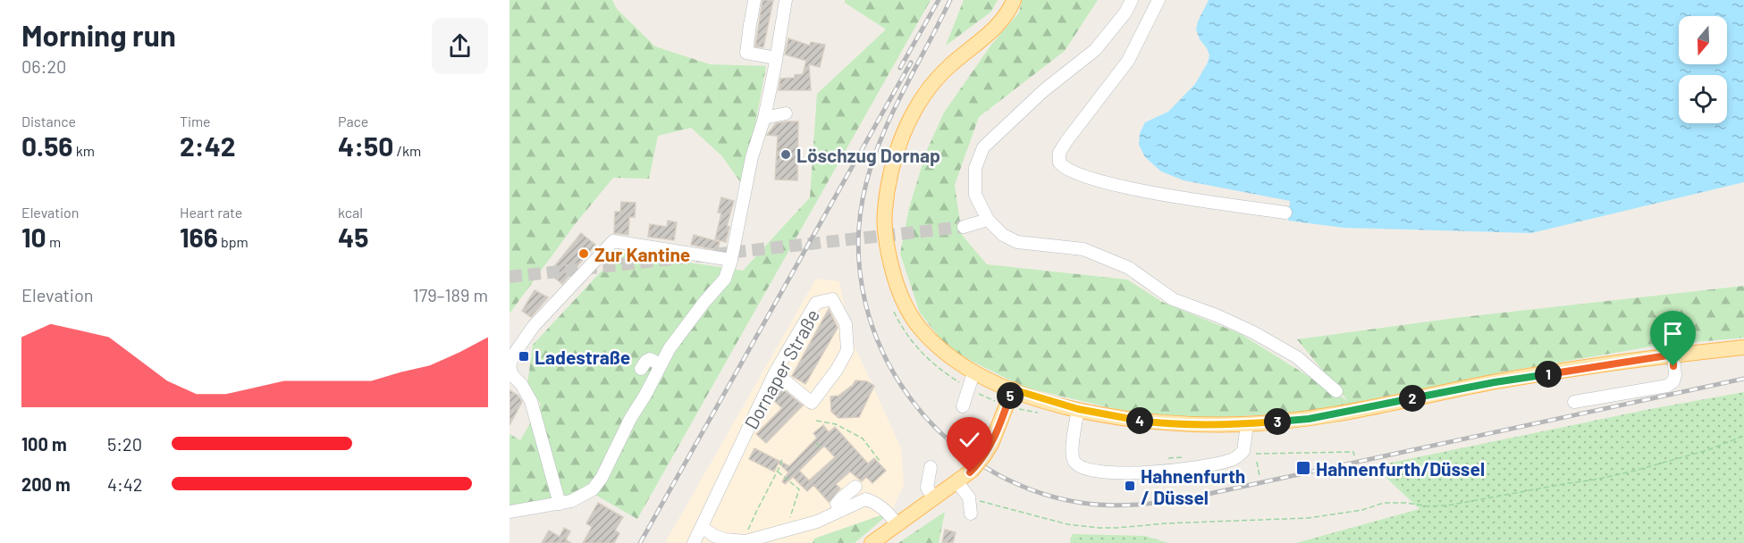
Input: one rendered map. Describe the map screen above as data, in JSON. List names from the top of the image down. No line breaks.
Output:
{"streets":{"street":["Dornaper Straße"]},"places":{"other":["Löschzug Dornap","Zur Kantine"],"transit":["Ladestraße","Hahnenfurth/Düssel","Hahnenfurth / Düssel"]},"north":"bottom","page":{"heading":["Morning run","06:20"],"stats":[["Distance","0.56 km"],["Time","2:42"],["Pace","4:50 /km"],["Elevation","10 m"],["Heart rate","166 bpm"],["kcal","45"]],"chart":["Elevation","179–189 m"],"pins":["1","5","2","4","3"],"list":[{"name":"100 m","note":"5:20"},{"name":"200 m","note":"4:42"}]}}
